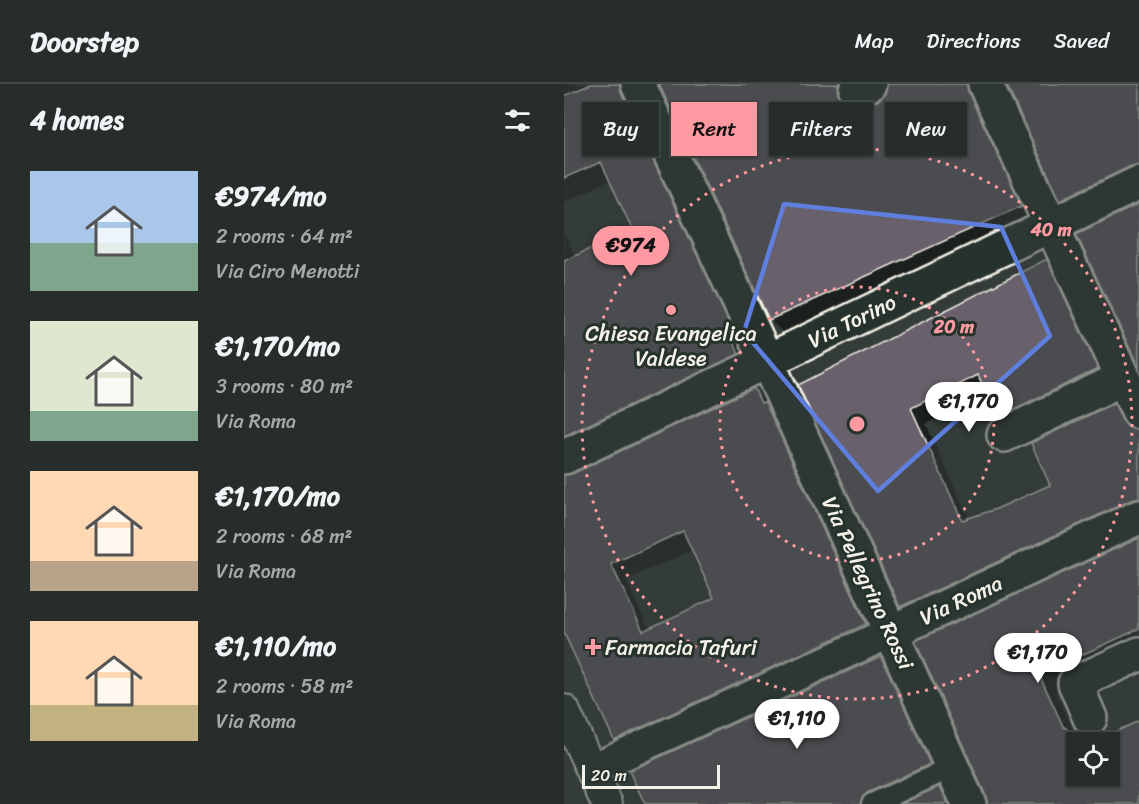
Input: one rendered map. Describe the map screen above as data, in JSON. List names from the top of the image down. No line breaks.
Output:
{"streets":{"street":["Via Torino","Via Pellegrino Rossi","Via Roma"]},"crossings":[["Via Torino","Via Pellegrino Rossi"],["Via Pellegrino Rossi","Via Roma"]],"places":{"other":["Chiesa Evangelica Valdese"],"health":["Farmacia Tafuri"]},"scale_bar":"20 m","page":{"header":"Doorstep","nav":["Map","Directions","Saved"],"heading":"4 homes","chip":["Buy","Rent","Filters","New"],"list":[{"name":"€974/mo","note":"2 rooms · 64 m² · Via Ciro Menotti"},{"name":"€1,170/mo","note":"3 rooms · 80 m² · Via Roma"},{"name":"€1,170/mo","note":"2 rooms · 68 m² · Via Roma"},{"name":"€1,110/mo","note":"2 rooms · 58 m² · Via Roma"}],"price":["€974","€1,170","€1,170","€1,110"],"scale":"20 m"},"rings":["40 m","20 m"]}
